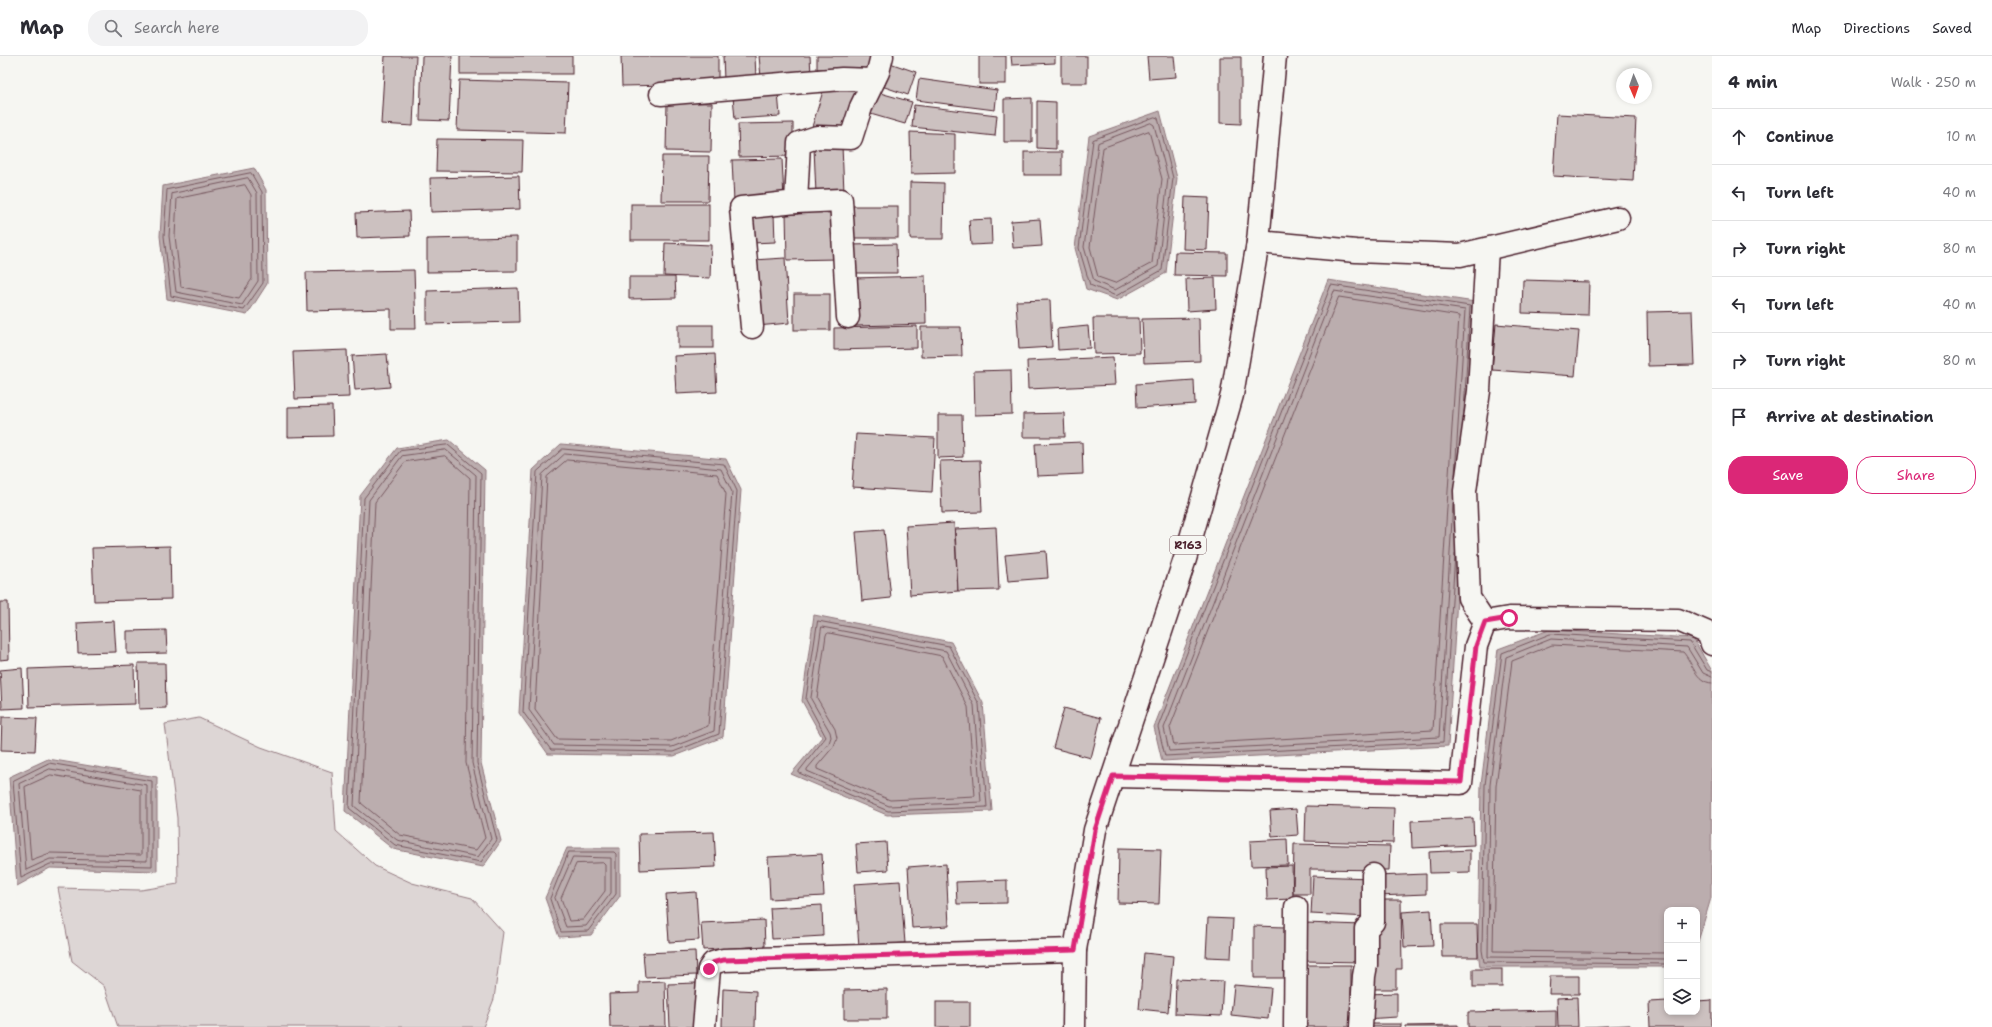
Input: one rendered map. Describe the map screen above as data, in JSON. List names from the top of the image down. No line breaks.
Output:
{"streets":{"street":["R163"]},"north":"bottom","page":{"header":"Map","search":"Search here","nav":["Map","Directions","Saved"],"heading":["4 min","Walk · 250 m"],"list":[["Continue","10 m"],["Turn left","40 m"],["Turn right","80 m"],["Turn left","40 m"],["Turn right","80 m"],"Arrive at destination"],"buttons":["Save","Share"],"map_buttons":["+","−"]}}
